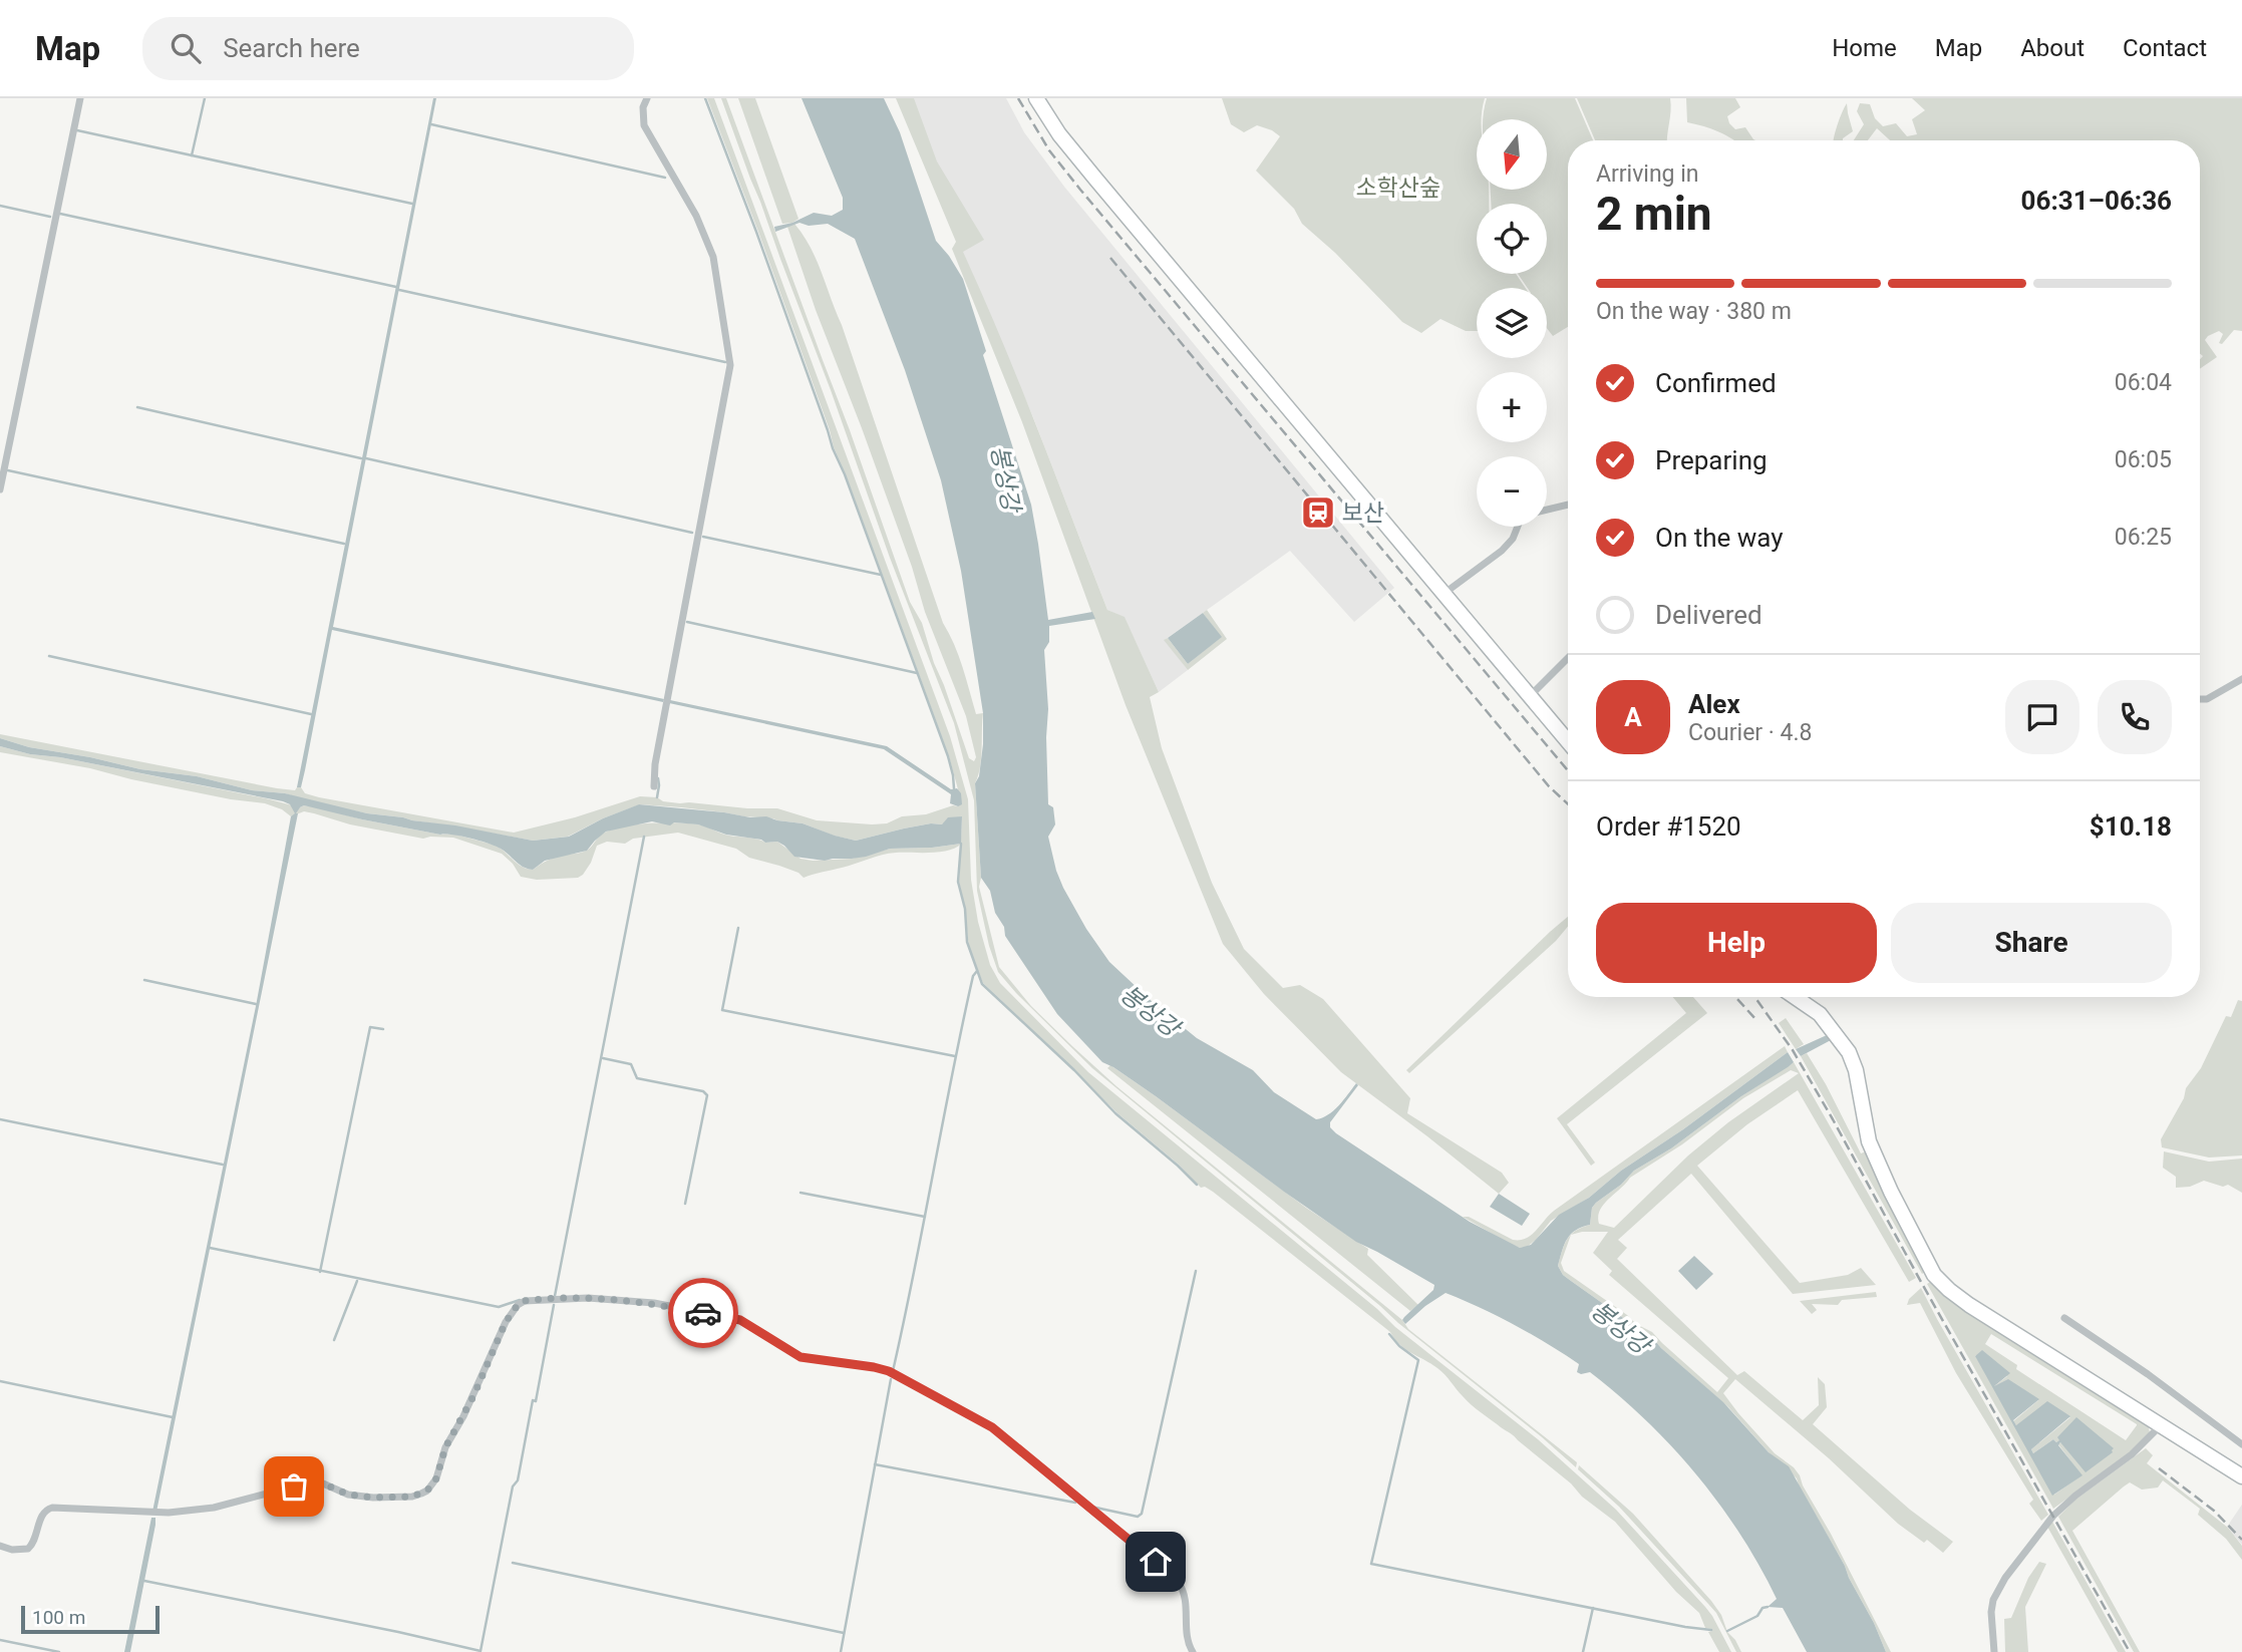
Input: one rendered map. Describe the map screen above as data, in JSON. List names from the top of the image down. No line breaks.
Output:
{"water":["봉상강"],"parks":["소학산숲"],"places":{"station":["보산"]},"scale_bar":"100 m","north":"bottom","page":{"header":"Map","search":"Search here","nav":["Home","Map","About","Contact"],"map_buttons":["+","−"],"heading":["2 min","Arriving in","06:31–06:36"],"panel":["Alex","Courier · 4.8","Order #1520","$10.18"],"bar":"On the way · 380 m","list":[["Confirmed","06:04"],["Preparing","06:05"],["On the way","06:25"],"Delivered"],"round":"A","buttons":["Help","Share"],"scale":"100 m"}}
